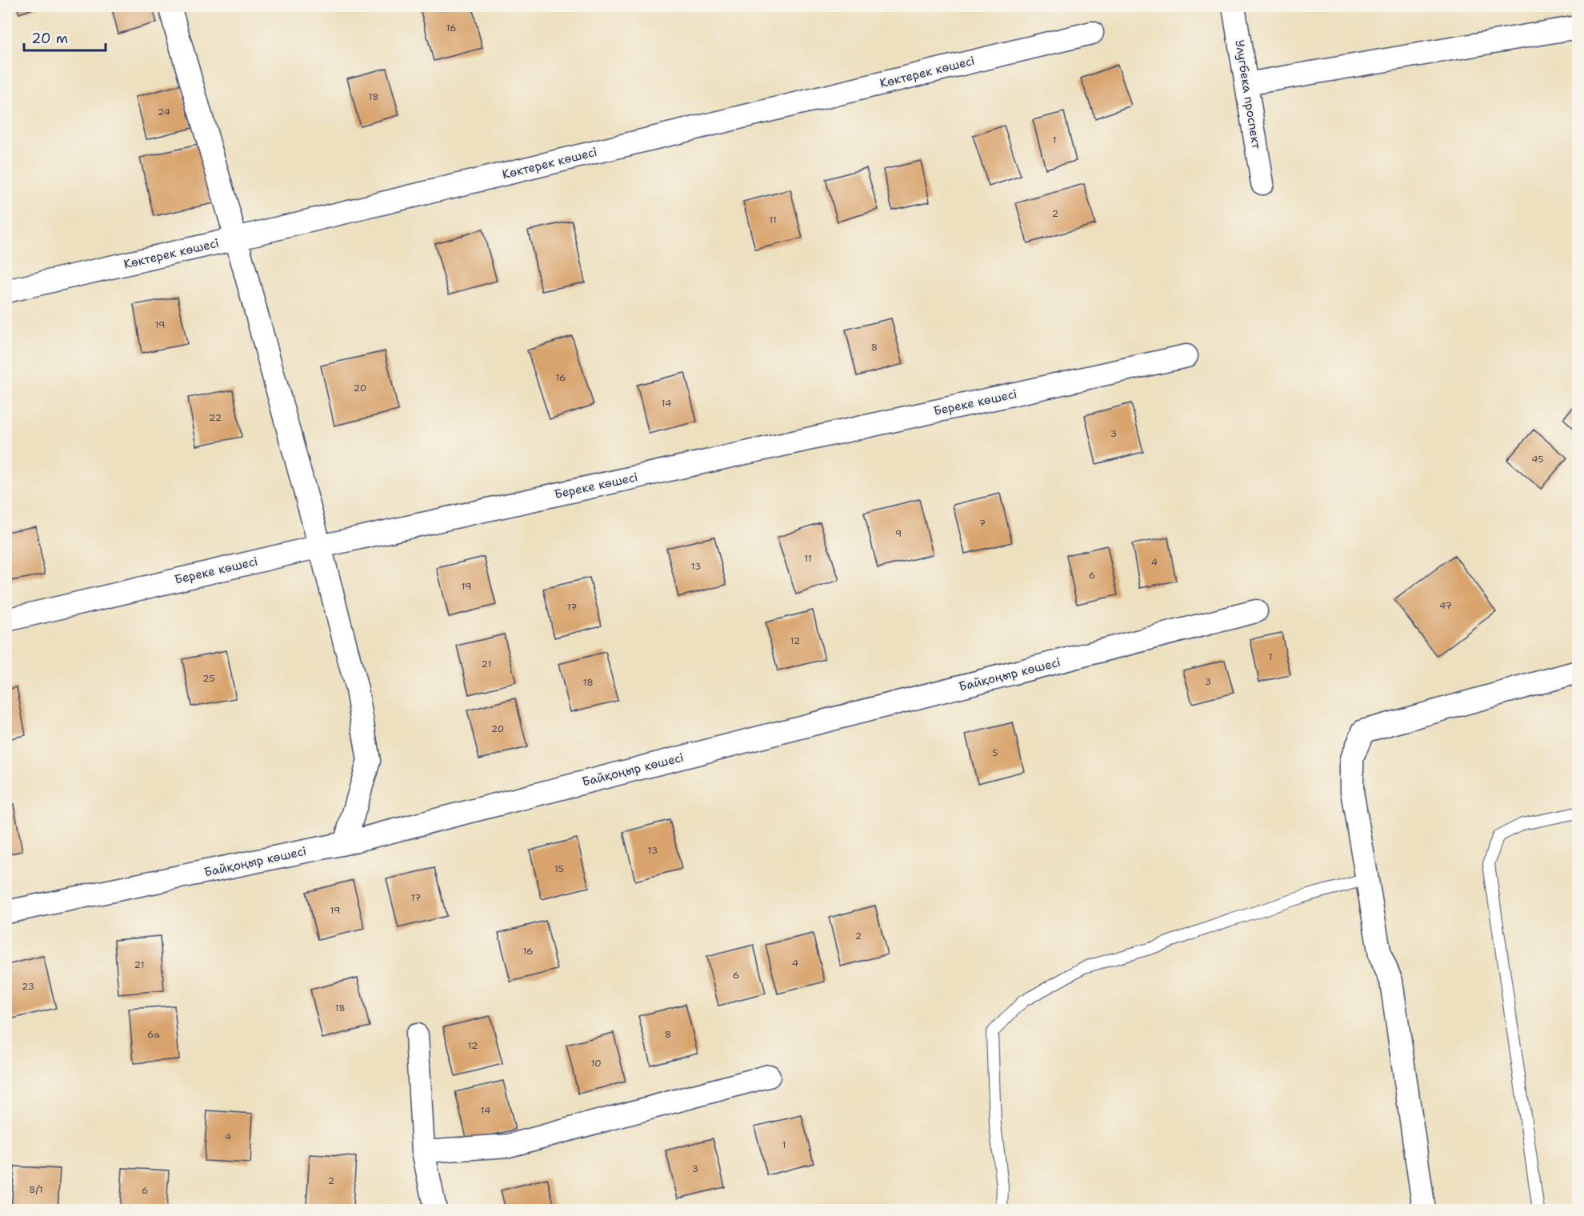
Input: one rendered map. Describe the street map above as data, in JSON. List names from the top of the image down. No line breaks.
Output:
{"streets":{"street":["Көктерек көшесі","Улугбека проспект","Береке көшесі","Байқоңыр көшесі"]},"house_numbers":["16","18","24","1","2","11","19","8","16","20","14","22","3","45","7","9","11","4","13","6","19","47","17","12","1","21","25","3","18","20","5","13","15","17","19","2","16","4","21","6","23","18","6а","8","12","10","14","4","1","3","2","8/1","6"],"scale_bar":"20 m"}
